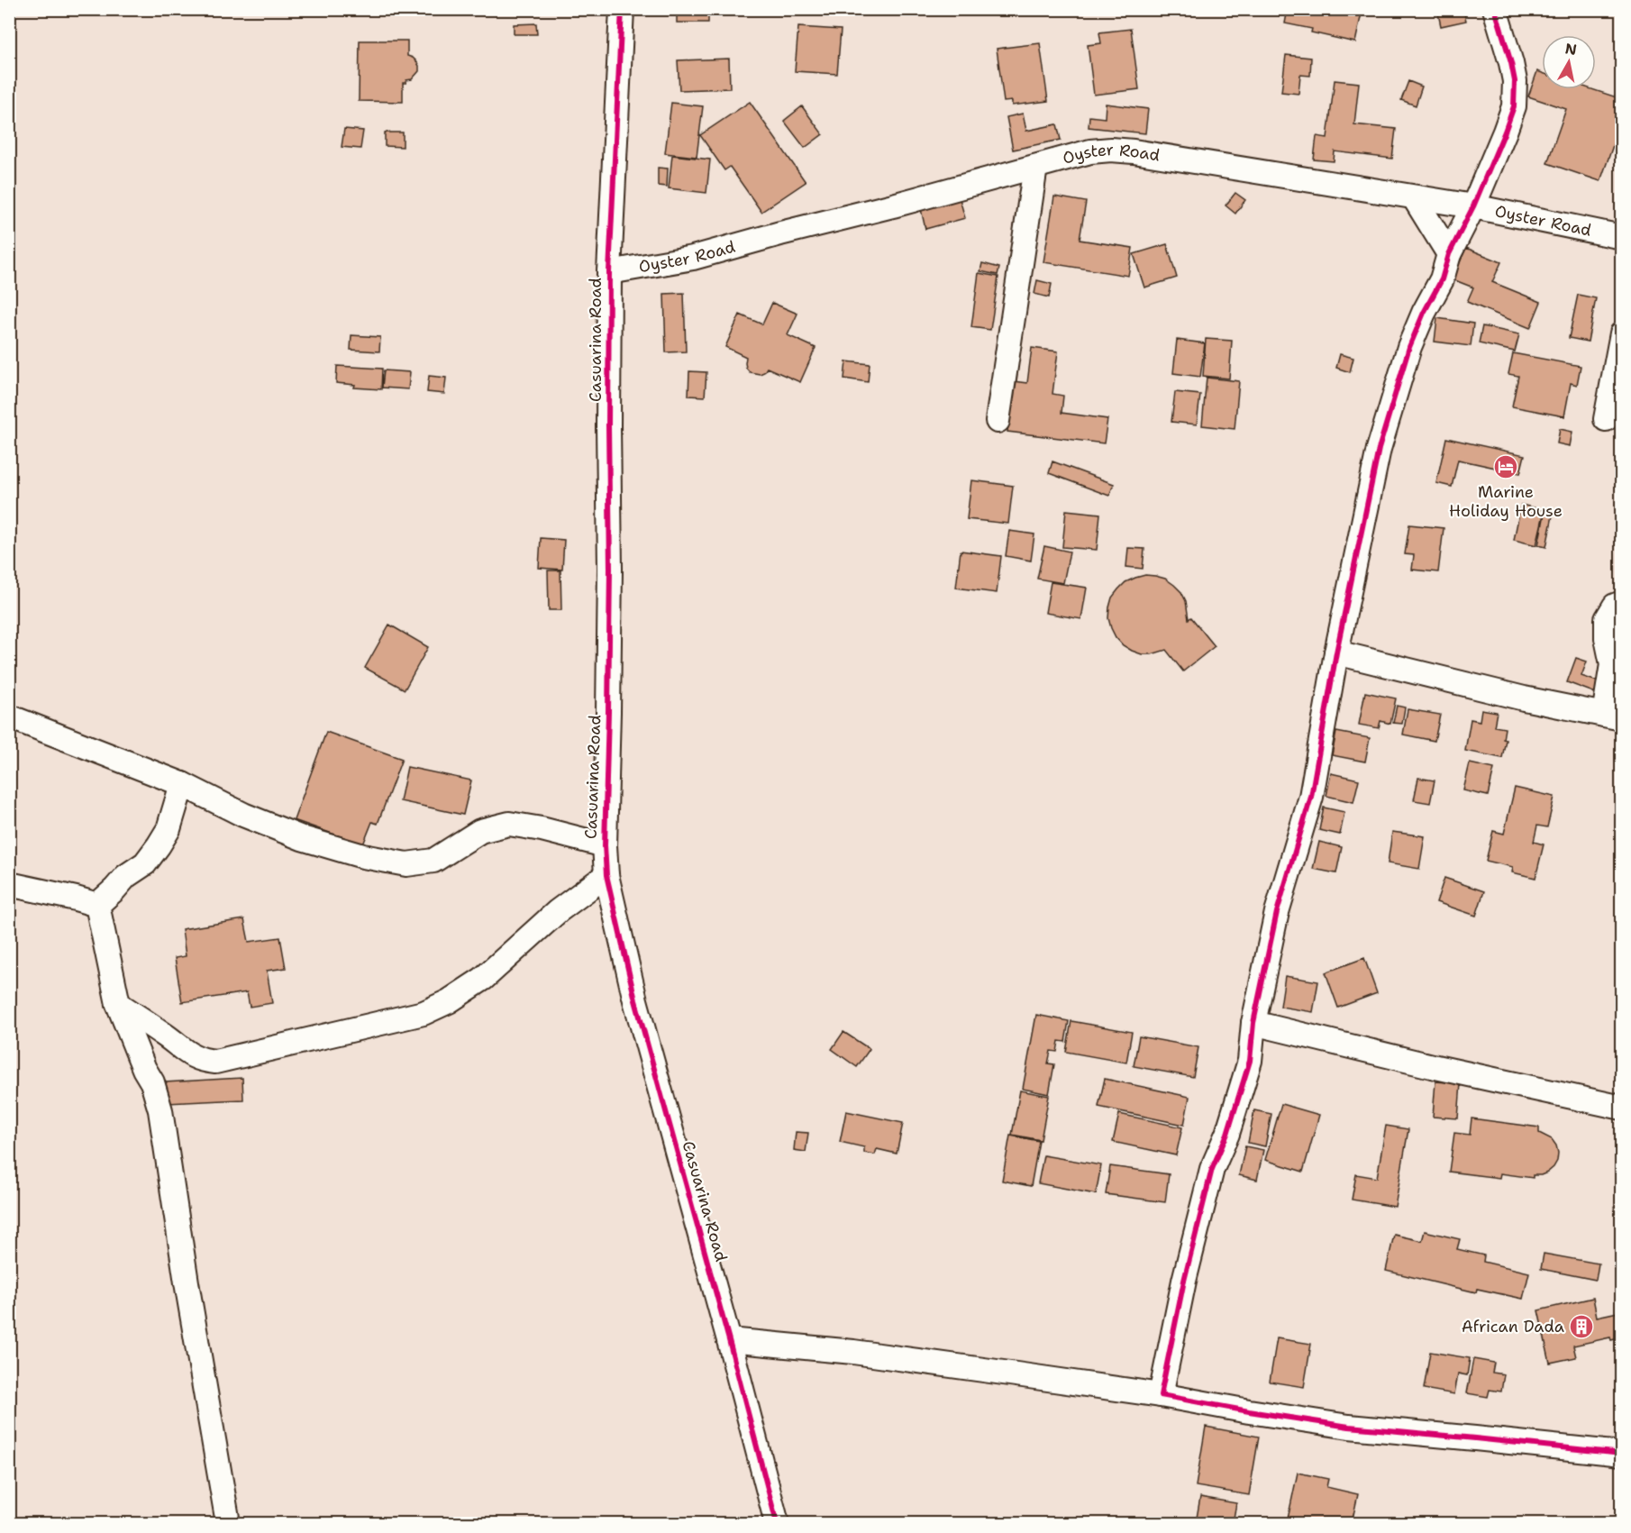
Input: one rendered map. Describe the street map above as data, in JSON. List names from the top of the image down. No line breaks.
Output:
{"streets":{"street":["Oyster Road","Casuarina Road"]},"crossings":[["Oyster Road","Casuarina Road"]],"places":{"hotel":["Marine Holiday House"],"building":["African Dada"]},"north":"top"}
